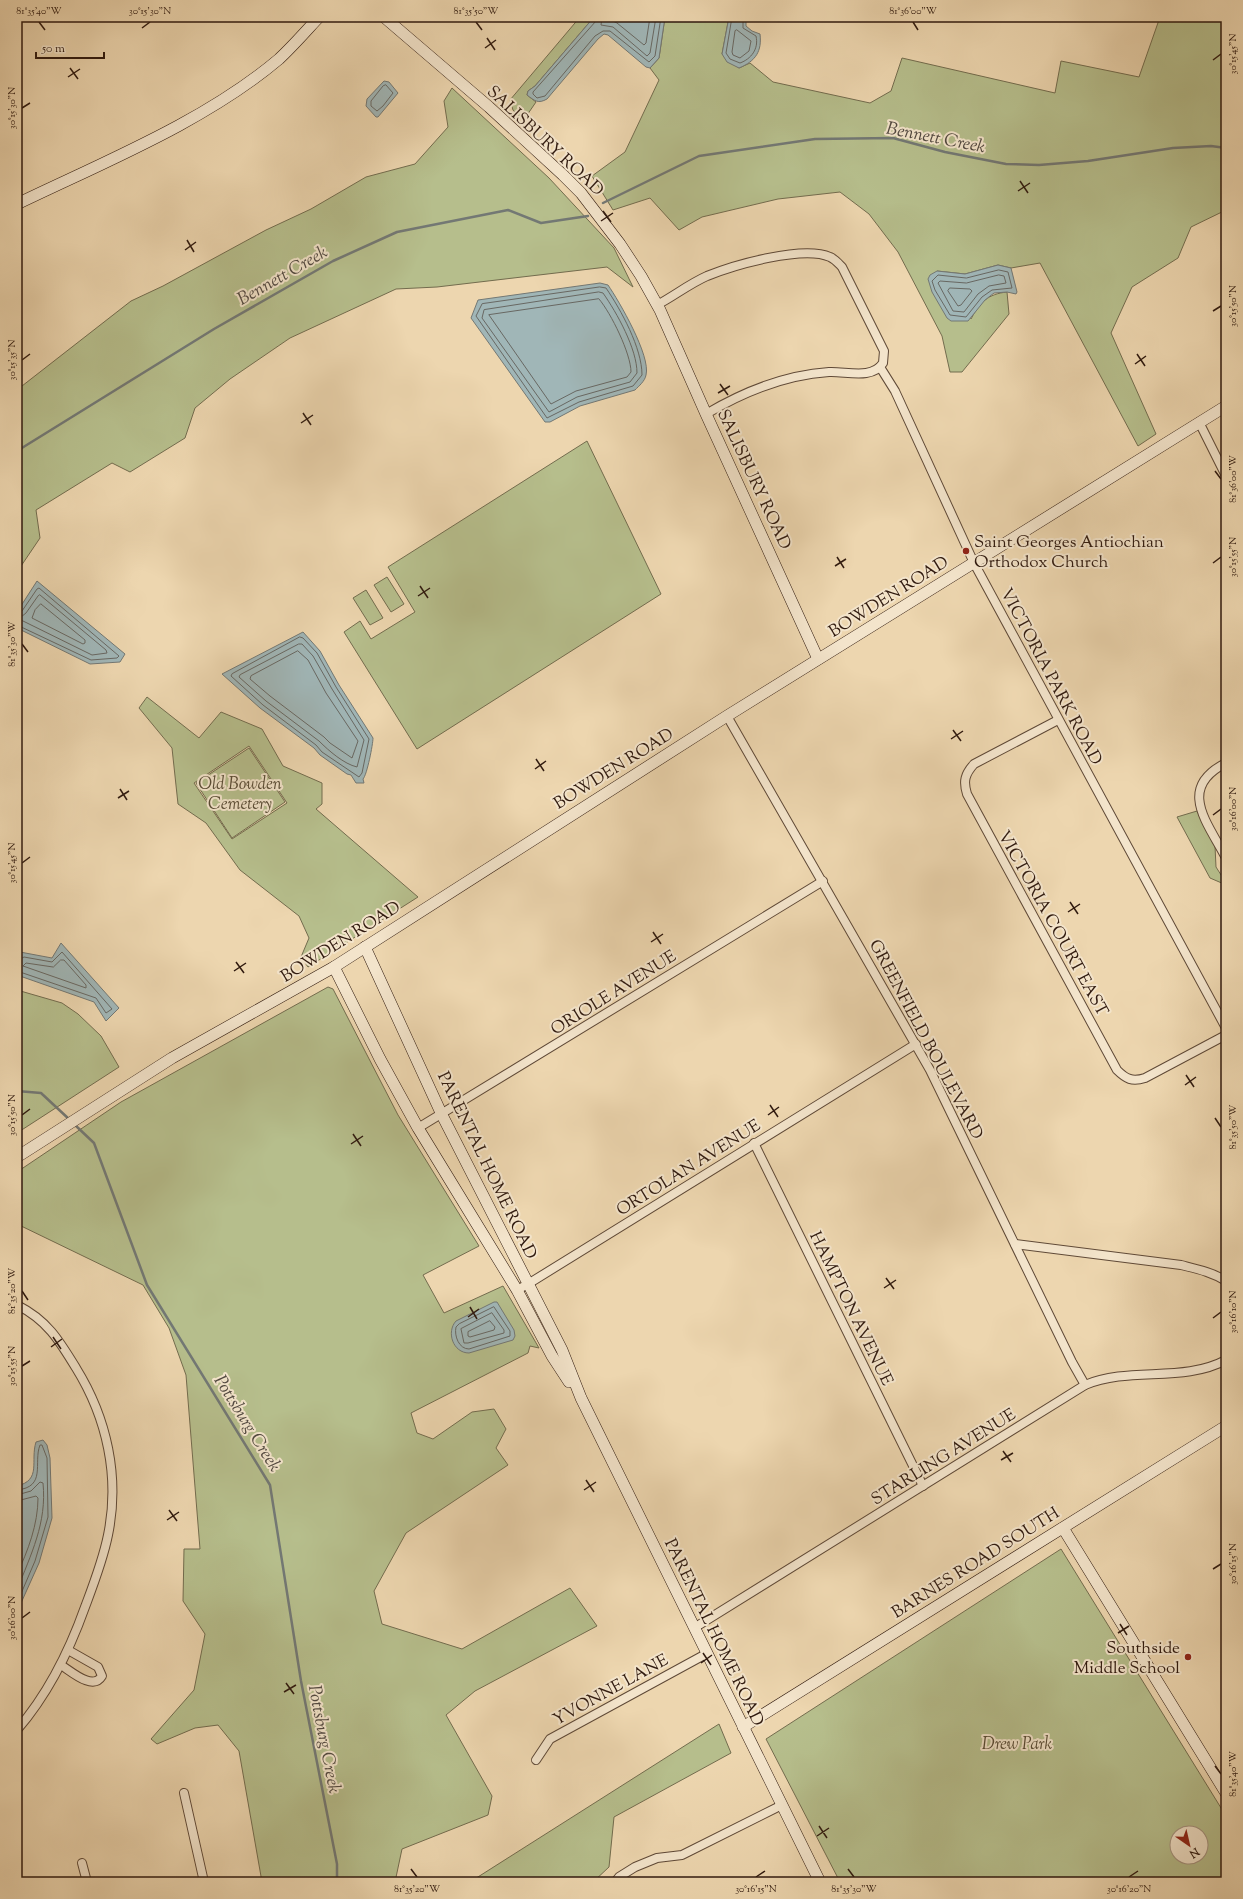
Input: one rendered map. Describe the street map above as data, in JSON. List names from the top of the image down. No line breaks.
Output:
{"streets":{"main road":["SALISBURY ROAD","BOWDEN ROAD","PARENTAL HOME ROAD","BARNES ROAD SOUTH"],"street":["VICTORIA PARK ROAD","VICTORIA COURT EAST","ORIOLE AVENUE","GREENFIELD BOULEVARD","ORTOLAN AVENUE","HAMPTON AVENUE","STARLING AVENUE","YVONNE LANE"]},"crossings":[["SALISBURY ROAD","BOWDEN ROAD"],["BOWDEN ROAD","VICTORIA PARK ROAD"],["BOWDEN ROAD","GREENFIELD BOULEVARD"],["BOWDEN ROAD","PARENTAL HOME ROAD"],["VICTORIA PARK ROAD","VICTORIA COURT EAST"],["ORIOLE AVENUE","GREENFIELD BOULEVARD"],["ORIOLE AVENUE","PARENTAL HOME ROAD"],["GREENFIELD BOULEVARD","ORTOLAN AVENUE"],["GREENFIELD BOULEVARD","STARLING AVENUE"],["PARENTAL HOME ROAD","ORTOLAN AVENUE"],["PARENTAL HOME ROAD","STARLING AVENUE"],["PARENTAL HOME ROAD","BARNES ROAD SOUTH"],["PARENTAL HOME ROAD","YVONNE LANE"],["ORTOLAN AVENUE","HAMPTON AVENUE"],["HAMPTON AVENUE","STARLING AVENUE"]],"water":["Bennett Creek","Pottsburg Creek"],"parks":["Old Bowden Cemetery","Drew Park"],"places":["Saint Georges Antiochian Orthodox Church","Southside Middle School"],"scale_bar":"50 m","north":"bottom right","coordinates":["81°35'40\"W","30°15'30\"N","81°35'50\"W","81°36'00\"W","30°15'45\"N","30°15'50\"N","30°15'35\"N","30°15'55\"N","81°35'30\"W","30°16'00\"N","81°35'20\"W","30°16'10\"N","30°16'15\"N","30°16'20\"N"]}
